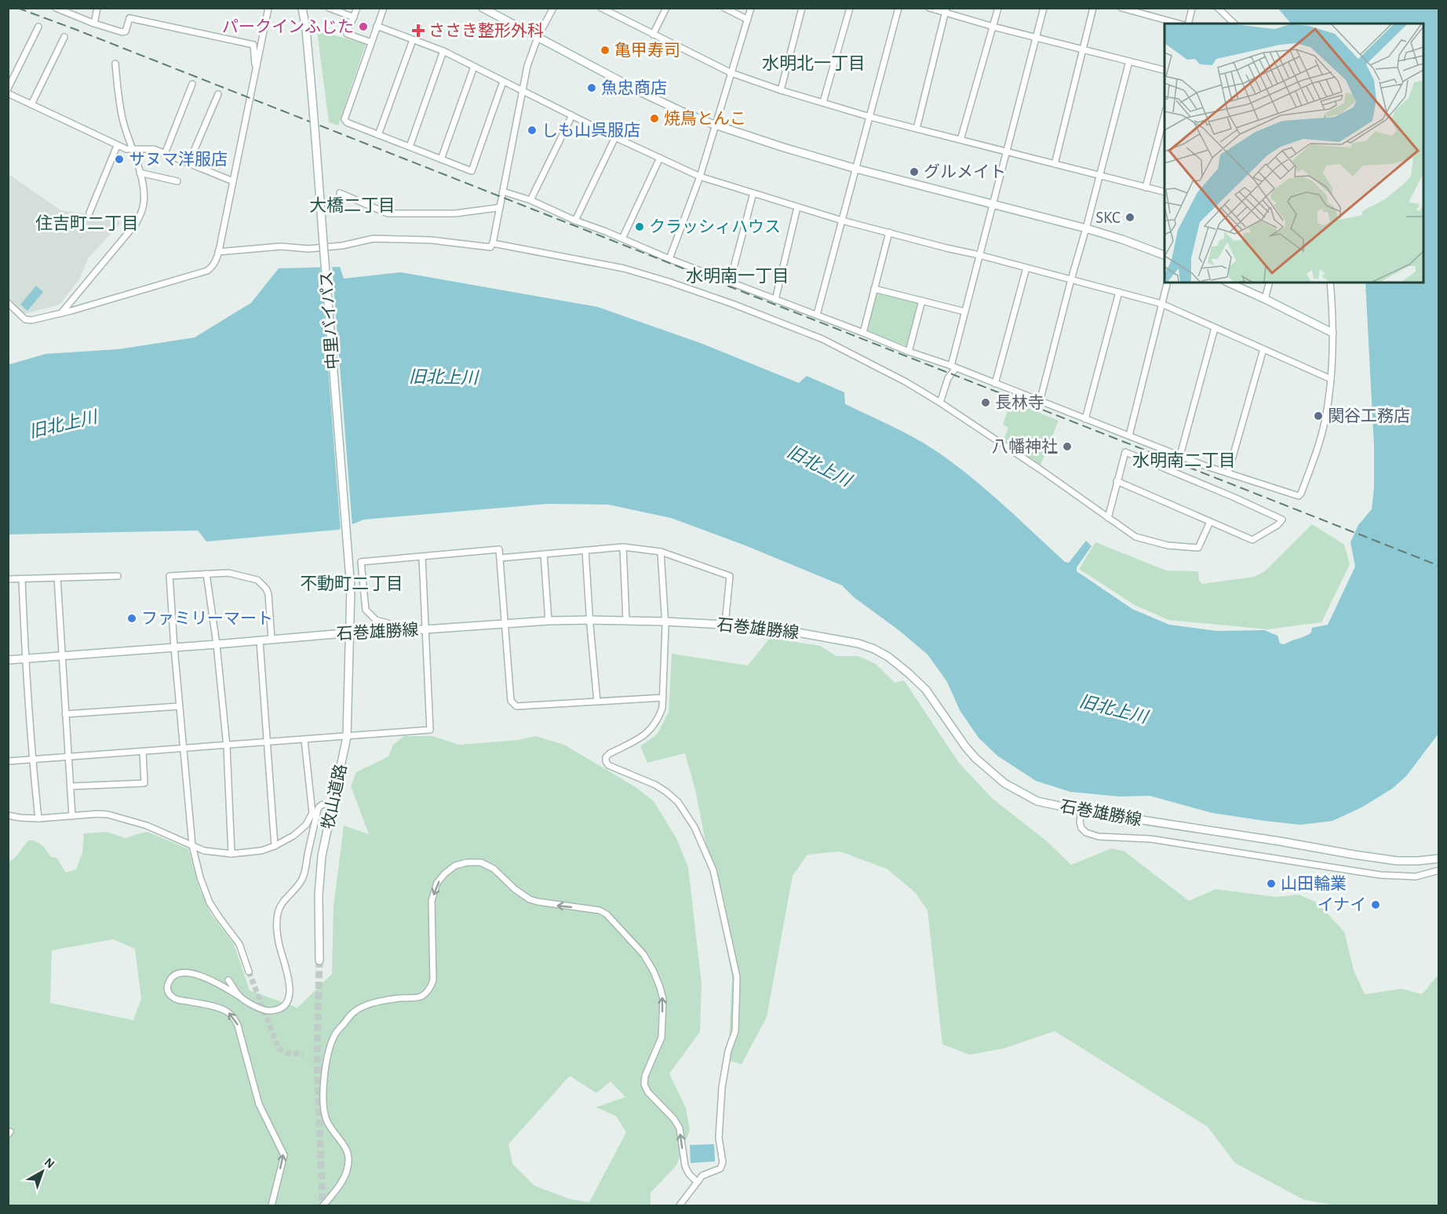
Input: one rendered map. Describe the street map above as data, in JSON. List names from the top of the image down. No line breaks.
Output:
{"streets":{"street":["中里バイパス","石巻雄勝線","牧山道路"]},"crossings":[["中里バイパス","石巻雄勝線"],["中里バイパス","牧山道路"],["石巻雄勝線","牧山道路"]],"districts":["水明北一丁目","大橋二丁目","住吉町二丁目","水明南一丁目","水明南二丁目","不動町二丁目"],"water":["旧北上川"],"places":{"other":["パークインふじた","亀甲寿司","魚忠商店","焼鳥とんこ","しも山呉服店","サヌマ洋服店","グルメイト","SKC","クラッシィハウス","長林寺","関谷工務店","八幡神社","ファミリーマート","山田輪業","イナイ"],"health":["ささき整形外科"]},"north":"top right"}
